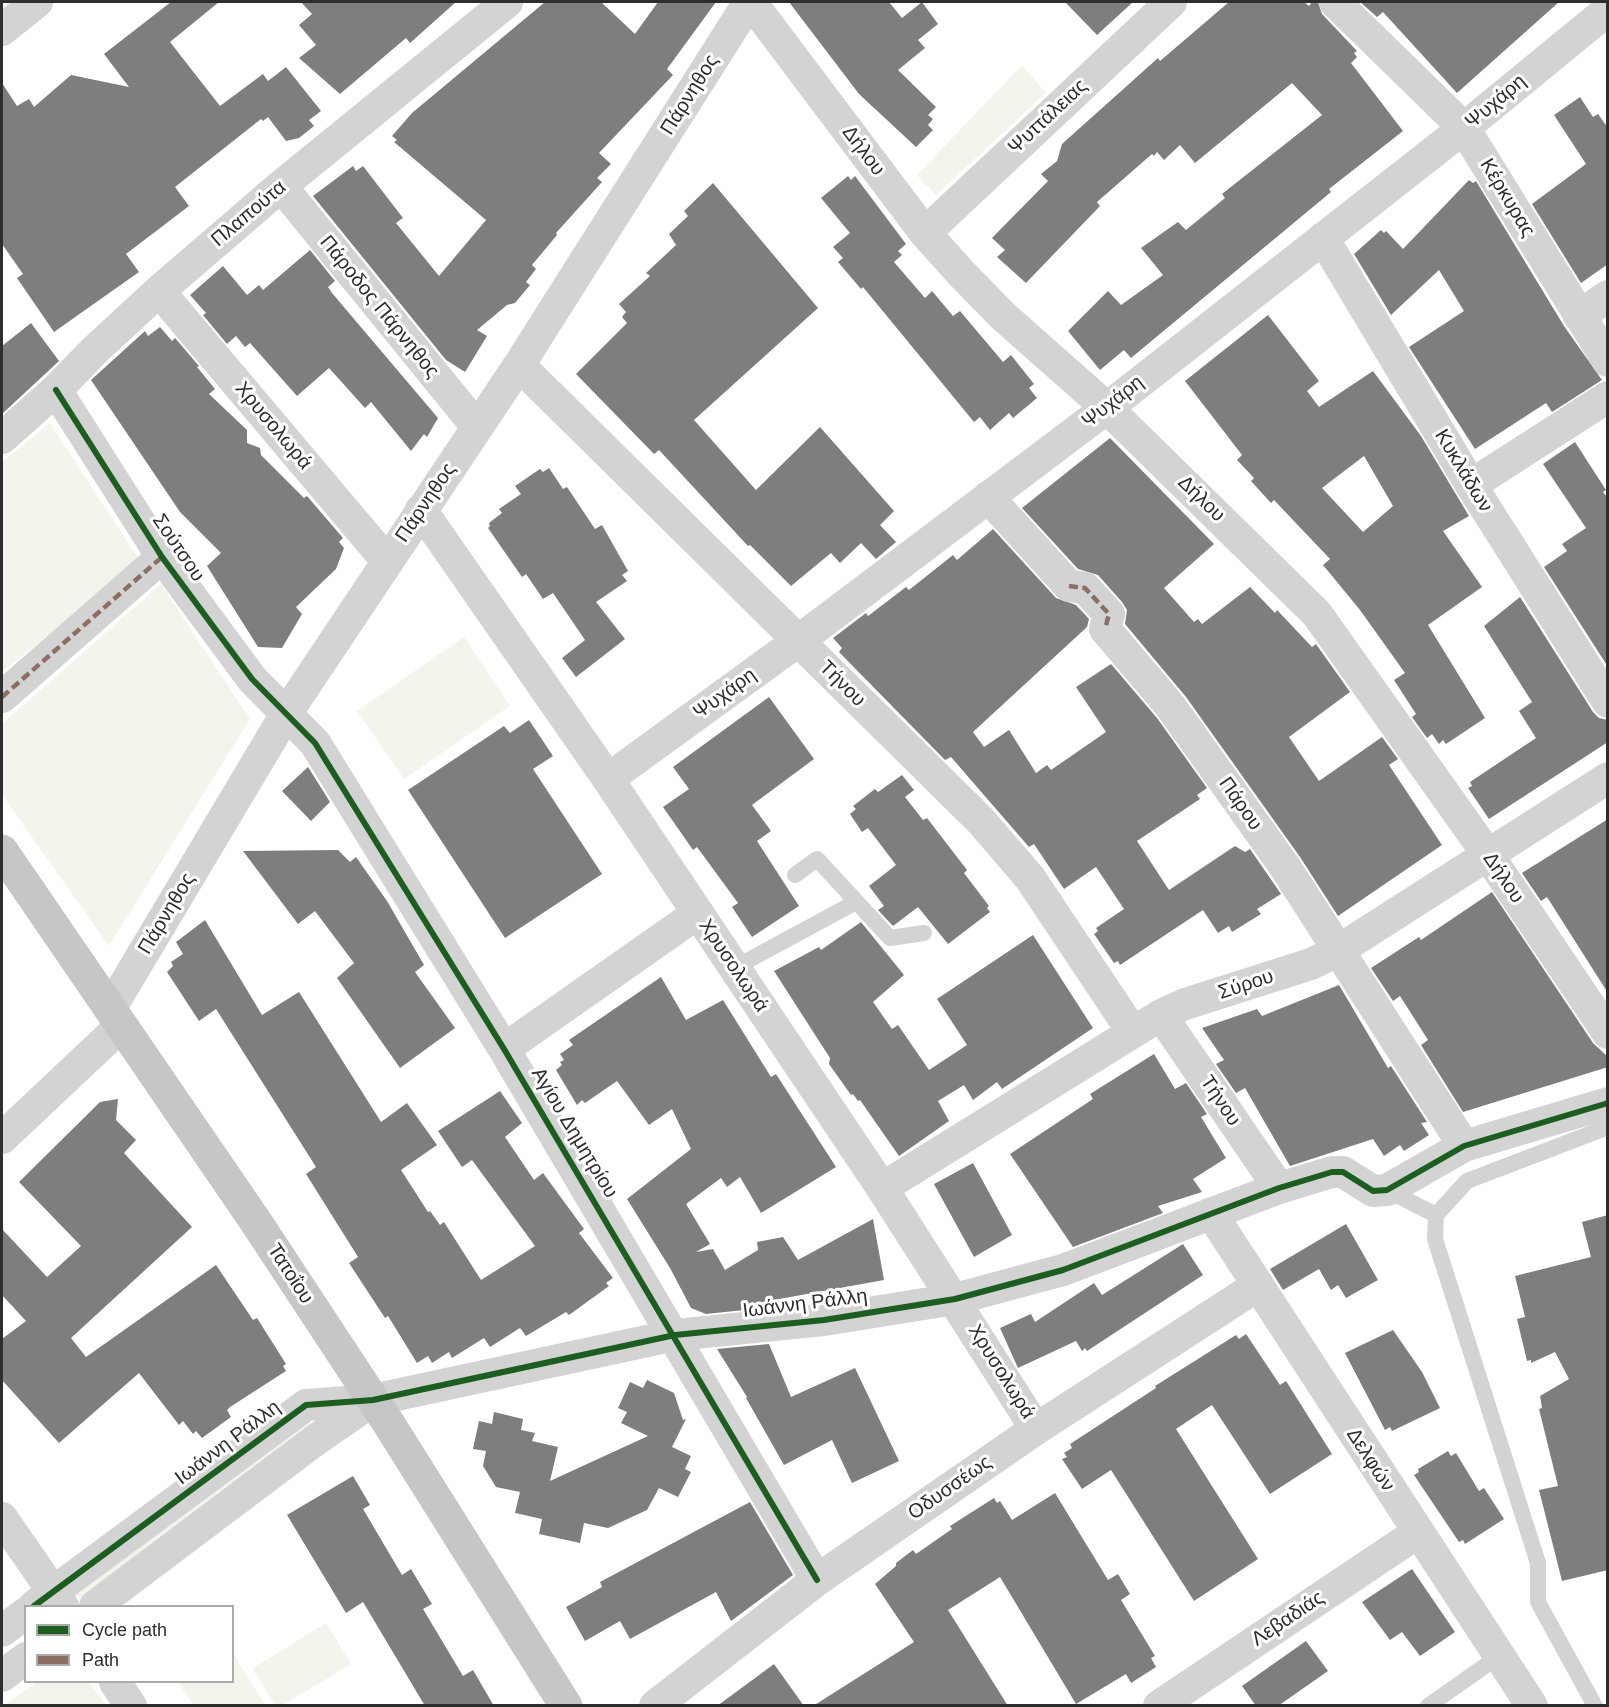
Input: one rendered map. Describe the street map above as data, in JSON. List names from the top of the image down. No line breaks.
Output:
{"streets":{"main road":["Τατοΐου"],"street":["Πάρνηθος","Ψυχάρη","Ψυττάλειας","Δήλου","Κέρκυρας","Πλαπούτα","Πάροδος Πάρνηθος","Χρυσολωρά","Κυκλάδων","Σούτσου","Τήνου","Πάρου","Σύρου","Αγίου Δημητρίου","Ιωάννη Ράλλη","Δελφών","Οδυσσέως","Λεβαδιάς"]},"crossings":[["Πάρνηθος","Δήλου"],["Πάρνηθος","Πάροδος Πάρνηθος"],["Πάρνηθος","Χρυσολωρά"],["Πάρνηθος","Σούτσου"],["Πάρνηθος","Τήνου"],["Πάρνηθος","Αγίου Δημητρίου"],["Πάρνηθος","Τατοΐου"],["Ψυχάρη","Δήλου"],["Ψυχάρη","Κέρκυρας"],["Ψυχάρη","Χρυσολωρά"],["Ψυχάρη","Κυκλάδων"],["Ψυχάρη","Τήνου"],["Ψυχάρη","Πάρου"],["Ψυττάλειας","Δήλου"],["Δήλου","Σύρου"],["Πλαπούτα","Πάροδος Πάρνηθος"],["Πλαπούτα","Χρυσολωρά"],["Πλαπούτα","Σούτσου"],["Χρυσολωρά","Σύρου"],["Χρυσολωρά","Ιωάννη Ράλλη"],["Χρυσολωρά","Οδυσσέως"],["Σούτσου","Αγίου Δημητρίου"],["Τήνου","Σύρου"],["Τήνου","Ιωάννη Ράλλη"],["Πάρου","Σύρου"],["Αγίου Δημητρίου","Ιωάννη Ράλλη"],["Αγίου Δημητρίου","Οδυσσέως"],["Τατοΐου","Ιωάννη Ράλλη"],["Ιωάννη Ράλλη","Δελφών"],["Δελφών","Οδυσσέως"],["Δελφών","Λεβαδιάς"]],"legend":["Cycle path","Path"]}
